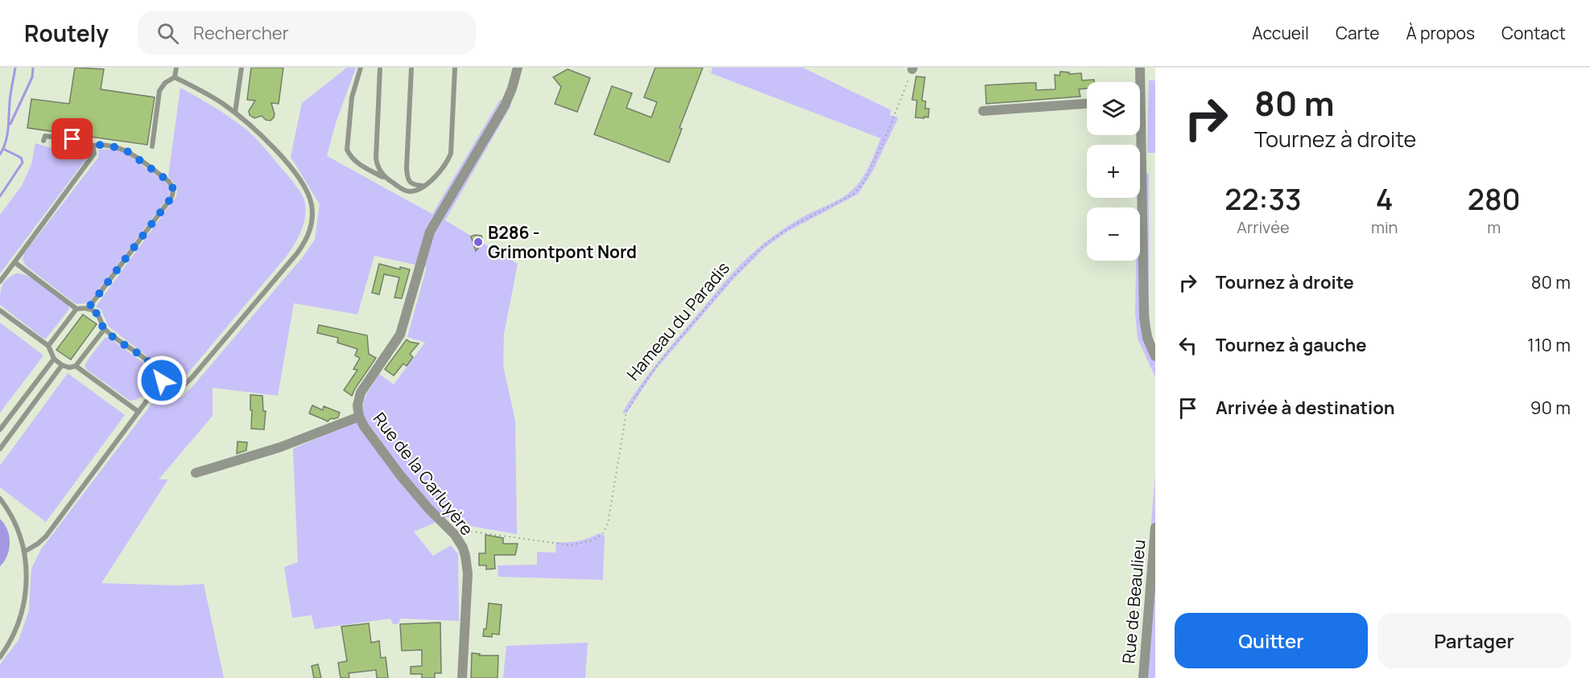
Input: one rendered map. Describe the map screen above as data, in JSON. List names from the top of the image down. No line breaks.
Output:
{"streets":{"street":["Rue de la Carluyère","Rue de Beaulieu"],"path":["Hameau du Paradis"]},"crossings":[["Hameau du Paradis","Rue de la Carluyère"]],"places":["B286 - Grimontpont Nord"],"page":{"header":"Routely","search":"Rechercher","nav":["Accueil","Carte","À propos","Contact"],"turn":["80 m","Tournez à droite"],"map_buttons":["+","−"],"eta":["22:33","Arrivée","4","min","280","m"],"list":[{"name":"Tournez à droite","value":"80 m"},{"name":"Tournez à gauche","value":"110 m"},{"name":"Arrivée à destination","value":"90 m"}],"buttons":["Quitter","Partager"]}}
